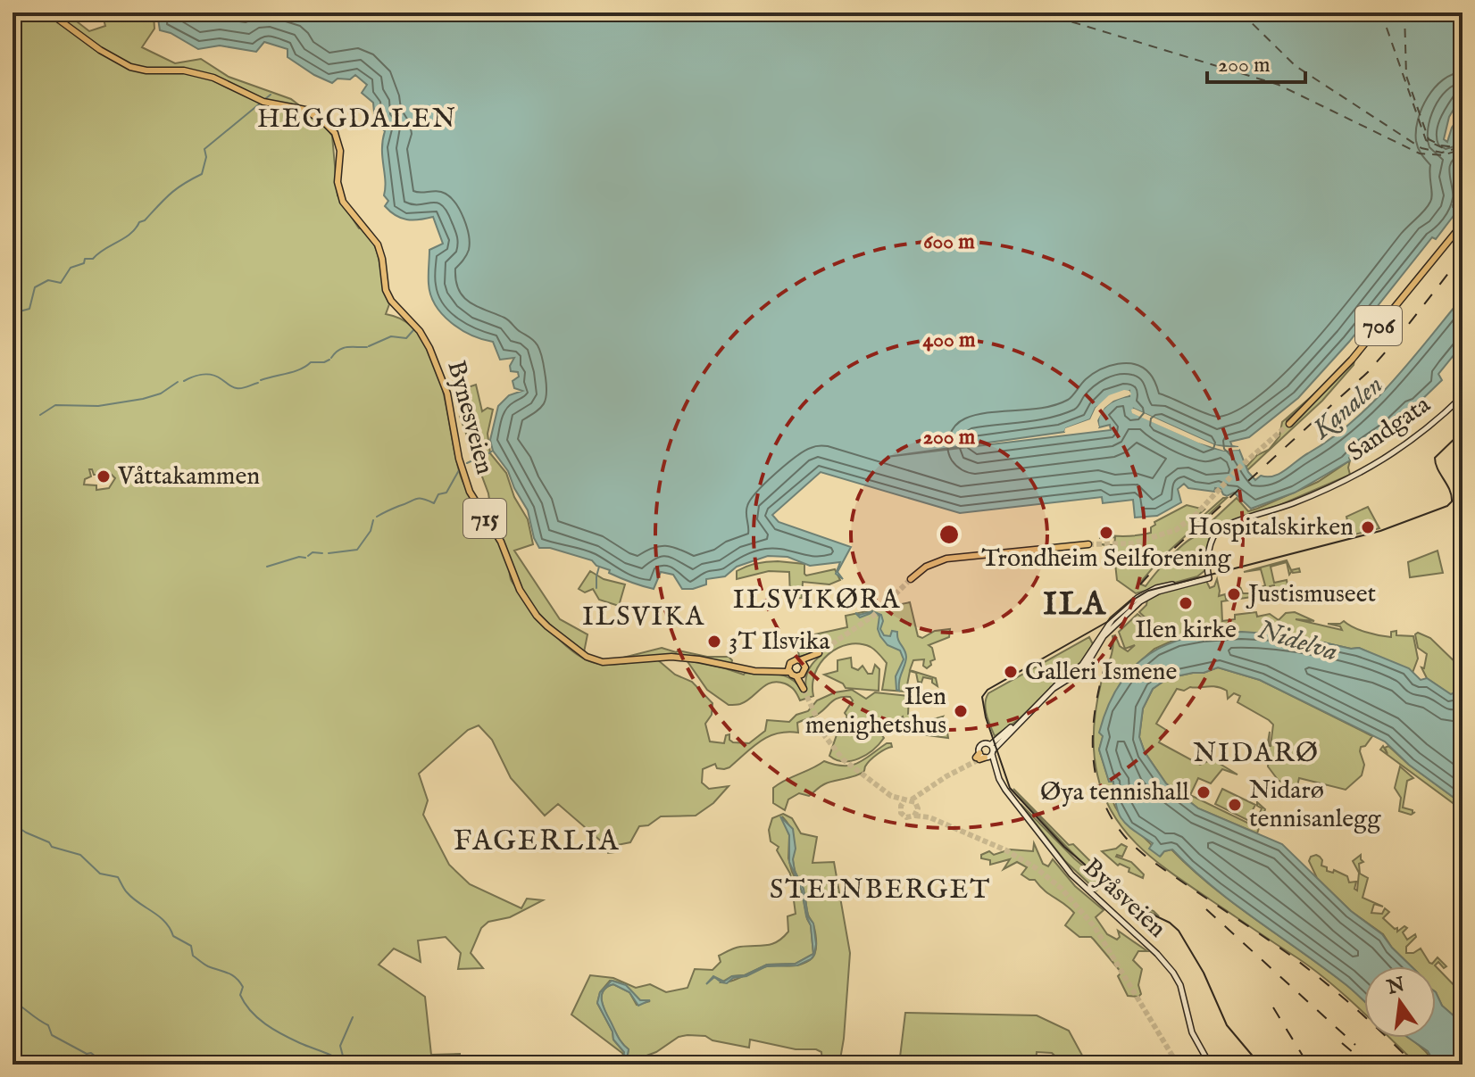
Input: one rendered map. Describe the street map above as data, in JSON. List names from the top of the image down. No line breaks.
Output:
{"streets":{"main road":["706","Bynesveien","Sandgata","715","Byåsveien"]},"districts":["HEGGDALEN","ILSVIKØRA","ILA","ILSVIKA","NIDARØ","FAGERLIA","STEINBERGET"],"water":["Kanalen","Nidelva"],"places":["Våttakammen","Hospitalskirken","Trondheim Seilforening","Justismuseet","Ilen kirke","3T Ilsvika","Galleri Ismene","Ilen menighetshus","Øya tennishall","Nidarø tennisanlegg"],"scale_bar":"200 m","north":"top","rings":["600 m","400 m","200 m"]}
